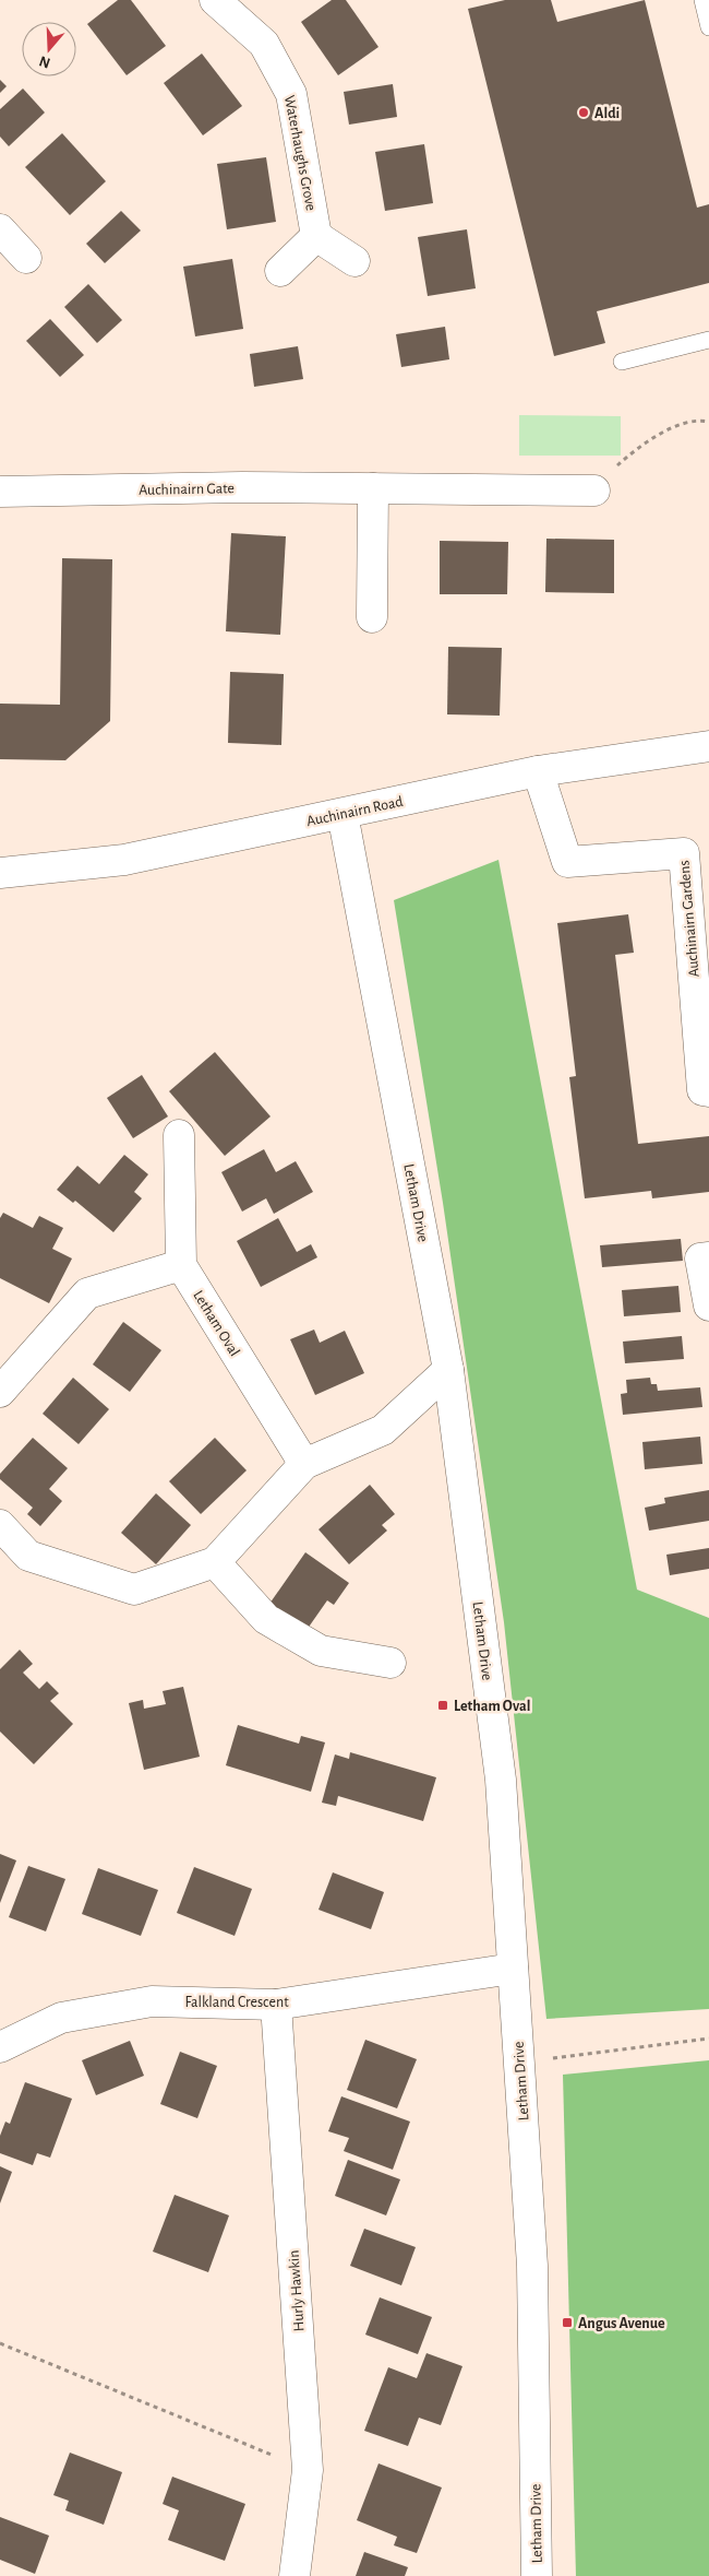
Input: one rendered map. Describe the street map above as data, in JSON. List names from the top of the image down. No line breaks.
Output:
{"streets":{"street":["Waterhaughs Grove","Auchinairn Gate","Auchinairn Road","Auchinairn Gardens","Letham Drive","Letham Oval","Falkland Crescent","Hurly Hawkin"]},"crossings":[["Auchinairn Road","Auchinairn Gardens"],["Auchinairn Road","Letham Drive"],["Letham Drive","Falkland Crescent"],["Falkland Crescent","Hurly Hawkin"]],"places":{"other":["Aldi"],"transit":["Letham Oval","Angus Avenue"]},"north":"bottom"}
